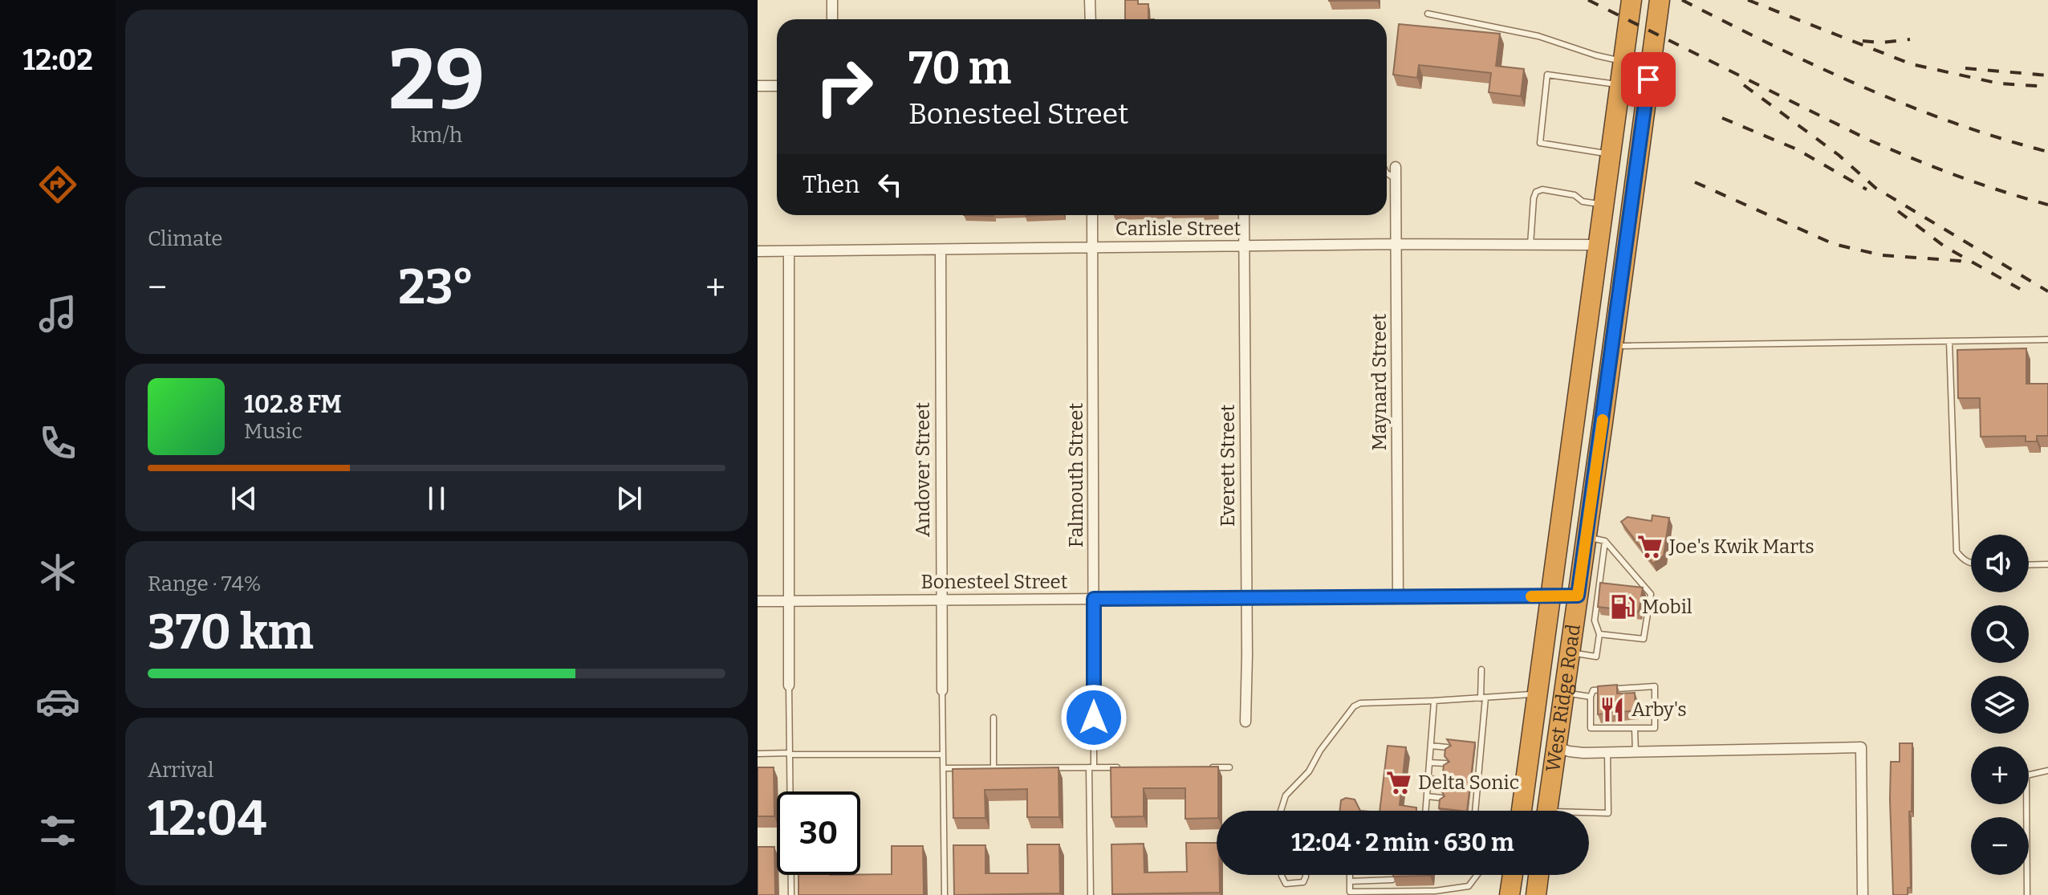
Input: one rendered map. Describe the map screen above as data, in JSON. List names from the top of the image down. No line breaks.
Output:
{"streets":{"highway":["West Ridge Road"],"street":["Carlisle Street","Maynard Street","Everett Street","Andover Street","Falmouth Street","Bonesteel Street"]},"crossings":[["Carlisle Street","Maynard Street"],["Carlisle Street","Everett Street"],["Carlisle Street","Andover Street"],["Carlisle Street","Falmouth Street"],["Carlisle Street","West Ridge Road"],["Maynard Street","Bonesteel Street"],["Everett Street","Bonesteel Street"],["Andover Street","Bonesteel Street"],["Falmouth Street","Bonesteel Street"],["Bonesteel Street","West Ridge Road"]],"places":{"supermarket":["Joe's Kwik Marts","Delta Sonic"],"fuel station":["Mobil"],"restaurant":["Arby's"]},"page":{"tabs":"12:02","tile":[["29","km/h"],"Climate",["Range · 74%","370 km"],["Arrival","12:04"]],"turn":["70 m","Bonesteel Street"],"then":"Then","heat":["−","23°","+"],"song":["102.8 FM","Music"],"map_buttons":["+","−"],"limit":"30","trip":"12:04 · 2 min · 630 m"}}
